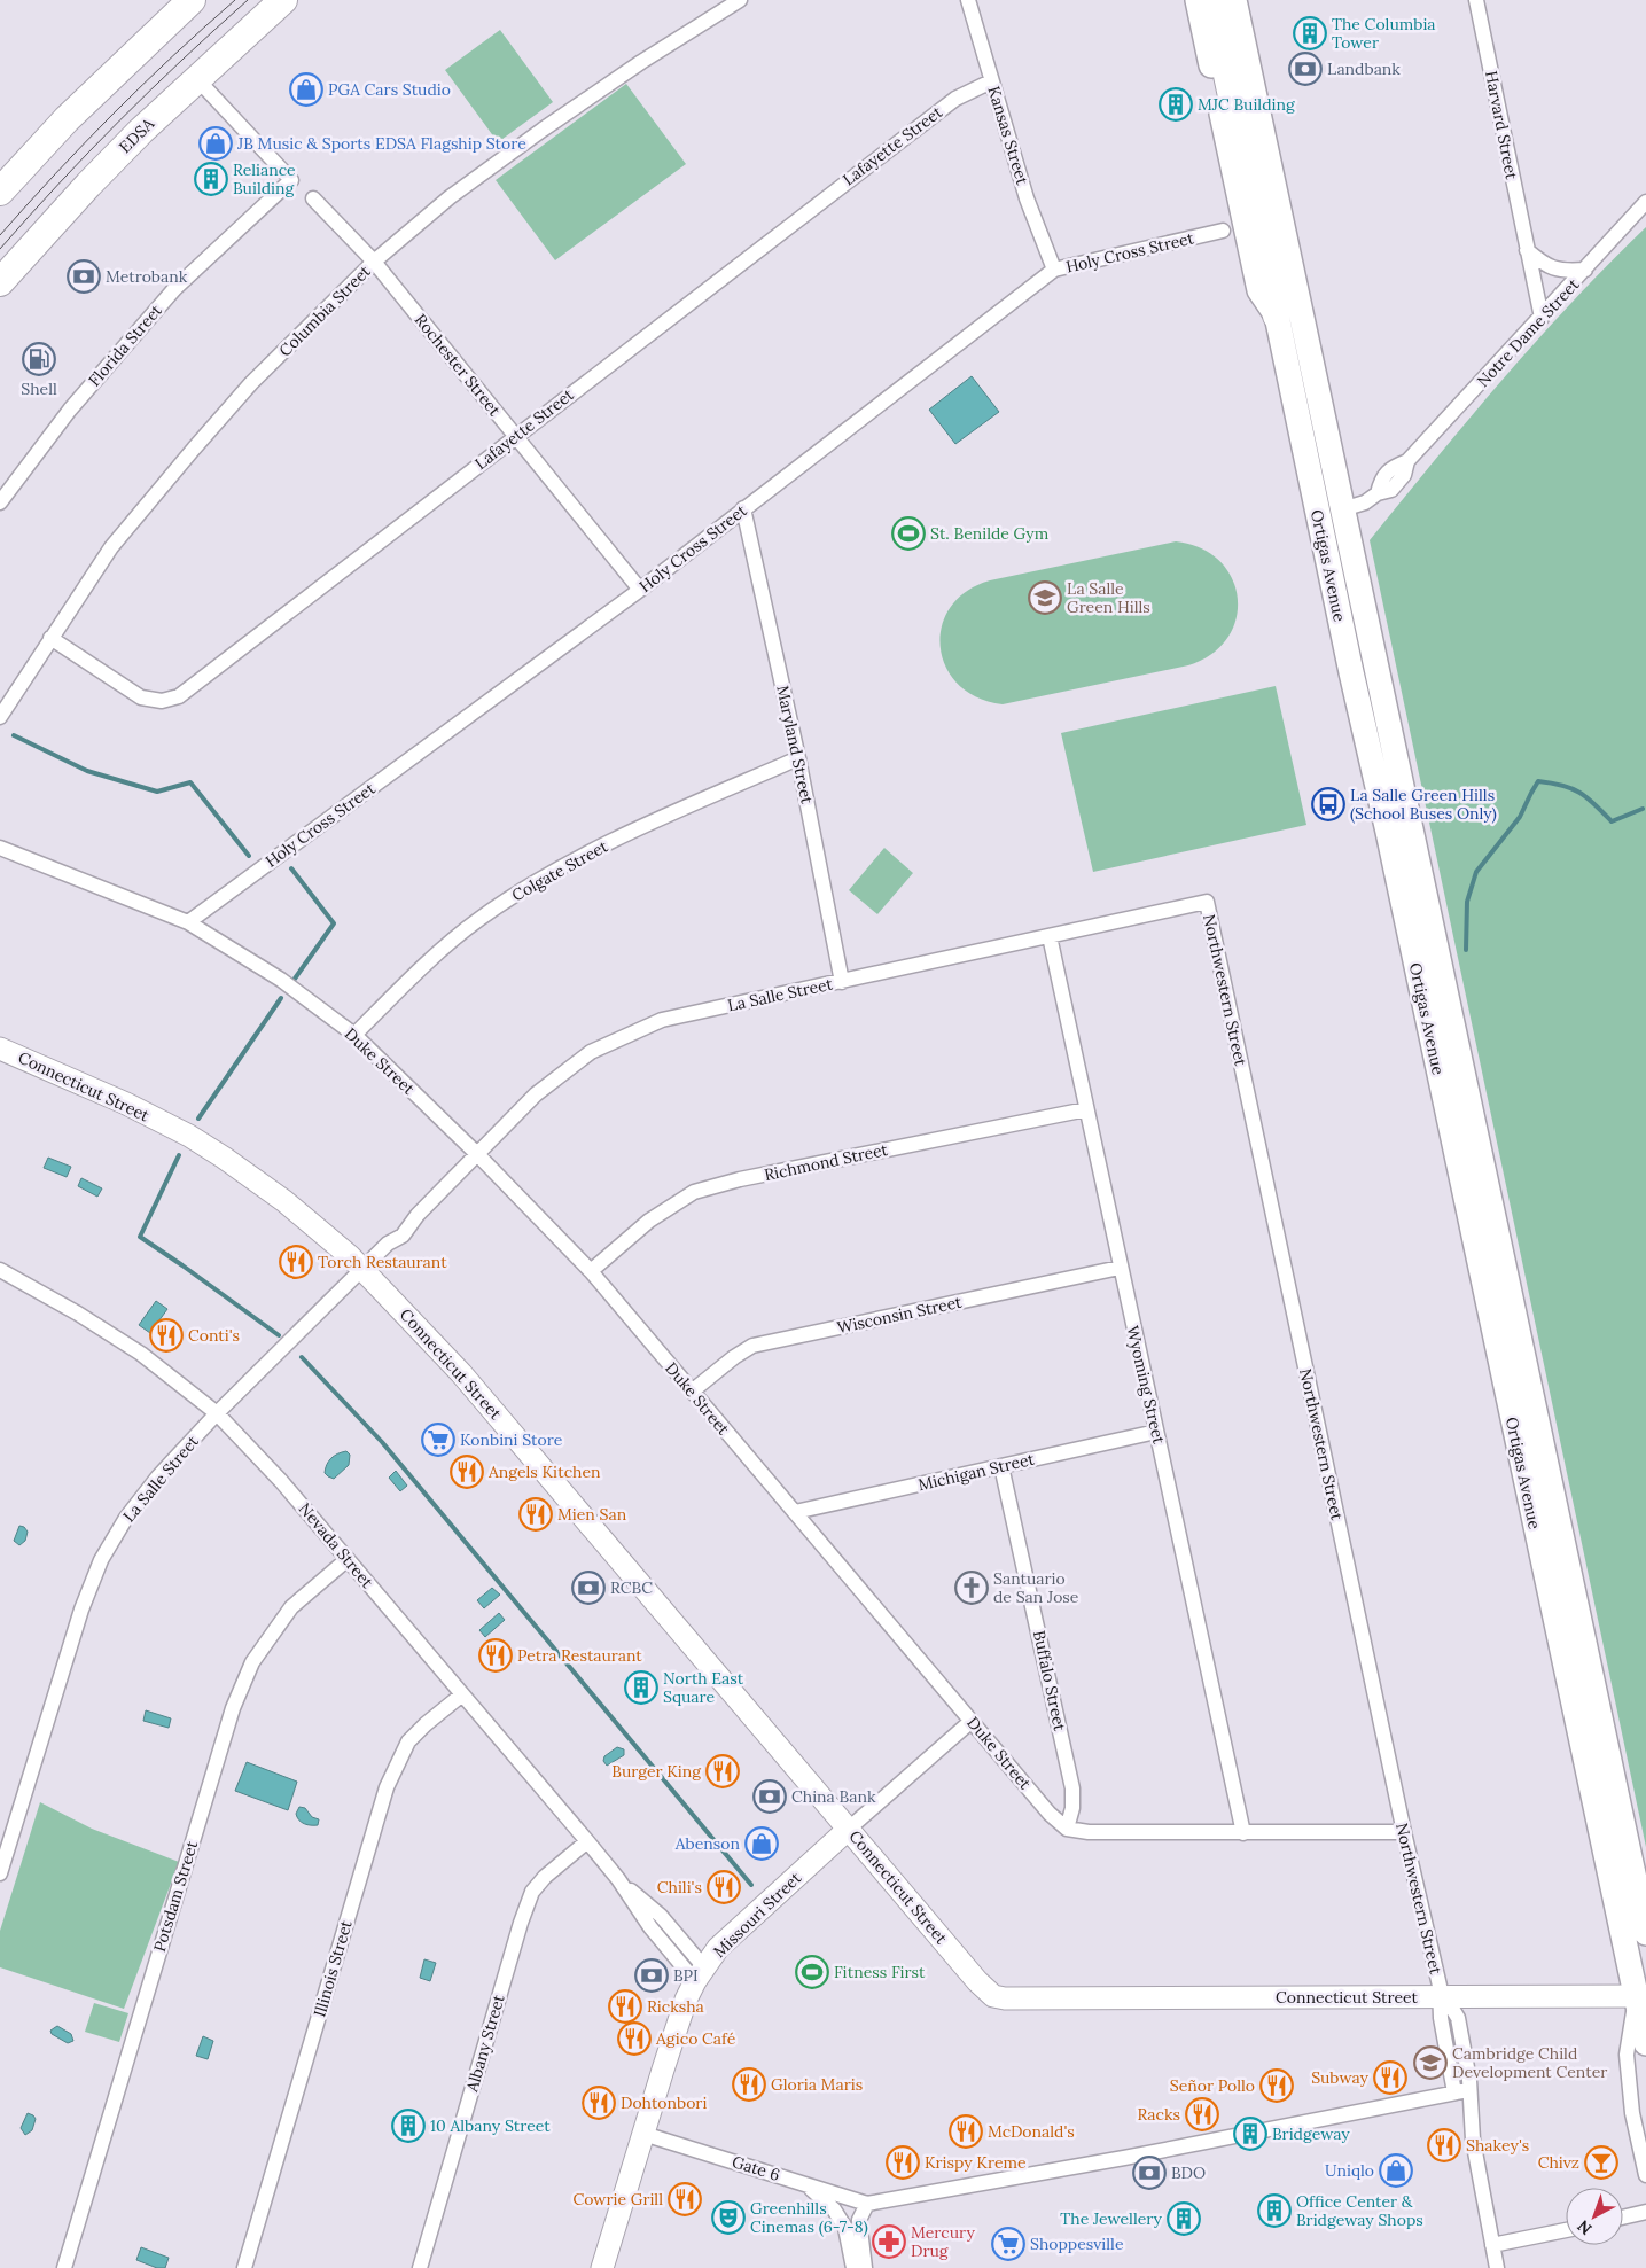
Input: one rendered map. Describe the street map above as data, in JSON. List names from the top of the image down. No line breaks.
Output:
{"streets":{"highway":["EDSA"],"main road":["Ortigas Avenue"],"street":["Harvard Street","Kansas Street","Lafayette Street","Holy Cross Street","Columbia Street","Notre Dame Street","Florida Street","Rochester Street","Maryland Street","Colgate Street","Northwestern Street","La Salle Street","Duke Street","Connecticut Street","Richmond Street","Wisconsin Street","Wyoming Street","Michigan Street","Nevada Street","Buffalo Street","Potsdam Street","Missouri Street","Illinois Street","Albany Street","Gate 6"]},"crossings":[["Harvard Street","Notre Dame Street"],["EDSA","Florida Street"],["Kansas Street","Lafayette Street"],["Kansas Street","Holy Cross Street"],["Lafayette Street","Columbia Street"],["Lafayette Street","Rochester Street"],["Holy Cross Street","Rochester Street"],["Holy Cross Street","Maryland Street"],["Holy Cross Street","Duke Street"],["Columbia Street","Rochester Street"],["Notre Dame Street","Ortigas Avenue"],["Ortigas Avenue","Connecticut Street"],["Maryland Street","Colgate Street"],["Maryland Street","La Salle Street"],["Colgate Street","Duke Street"],["Northwestern Street","La Salle Street"],["Northwestern Street","Connecticut Street"],["La Salle Street","Duke Street"],["La Salle Street","Connecticut Street"],["La Salle Street","Wyoming Street"],["La Salle Street","Nevada Street"],["Duke Street","Richmond Street"],["Duke Street","Wisconsin Street"],["Duke Street","Michigan Street"],["Duke Street","Buffalo Street"],["Duke Street","Missouri Street"],["Connecticut Street","Missouri Street"],["Richmond Street","Wyoming Street"],["Wisconsin Street","Wyoming Street"],["Wyoming Street","Michigan Street"],["Michigan Street","Buffalo Street"],["Nevada Street","Potsdam Street"],["Nevada Street","Missouri Street"],["Nevada Street","Illinois Street"],["Nevada Street","Albany Street"],["Missouri Street","Gate 6"]],"places":{"building":["The Columbia Tower","MJC Building","Reliance Building","North East Square","10 Albany Street","Bridgeway","Office Center & Bridgeway Shops","The Jewellery"],"bank":["Landbank","Metrobank","RCBC","China Bank","BPI","BDO"],"shop":["PGA Cars Studio","JB Music & Sports EDSA Flagship Store","Abenson","Uniqlo"],"fuel station":["Shell"],"sports":["St. Benilde Gym","Fitness First"],"school or university":["La Salle Green Hills","Cambridge Child Development Center"],"bus stop":["La Salle Green Hills (School Buses Only)"],"restaurant":["Torch Restaurant","Conti's","Angels Kitchen","Mien San","Petra Restaurant","Burger King","Chili's","Ricksha","Agico Café","Subway","Gloria Maris","Señor Pollo","Dohtonbori","Racks","McDonald's","Shakey's","Krispy Kreme","Cowrie Grill"],"supermarket":["Konbini Store","Shoppesville"],"church":["Santuario de San Jose"],"bar":["Chivz"],"theatre":["Greenhills Cinemas (6-7-8)"],"pharmacy":["Mercury Drug"]},"north":"bottom left"}
